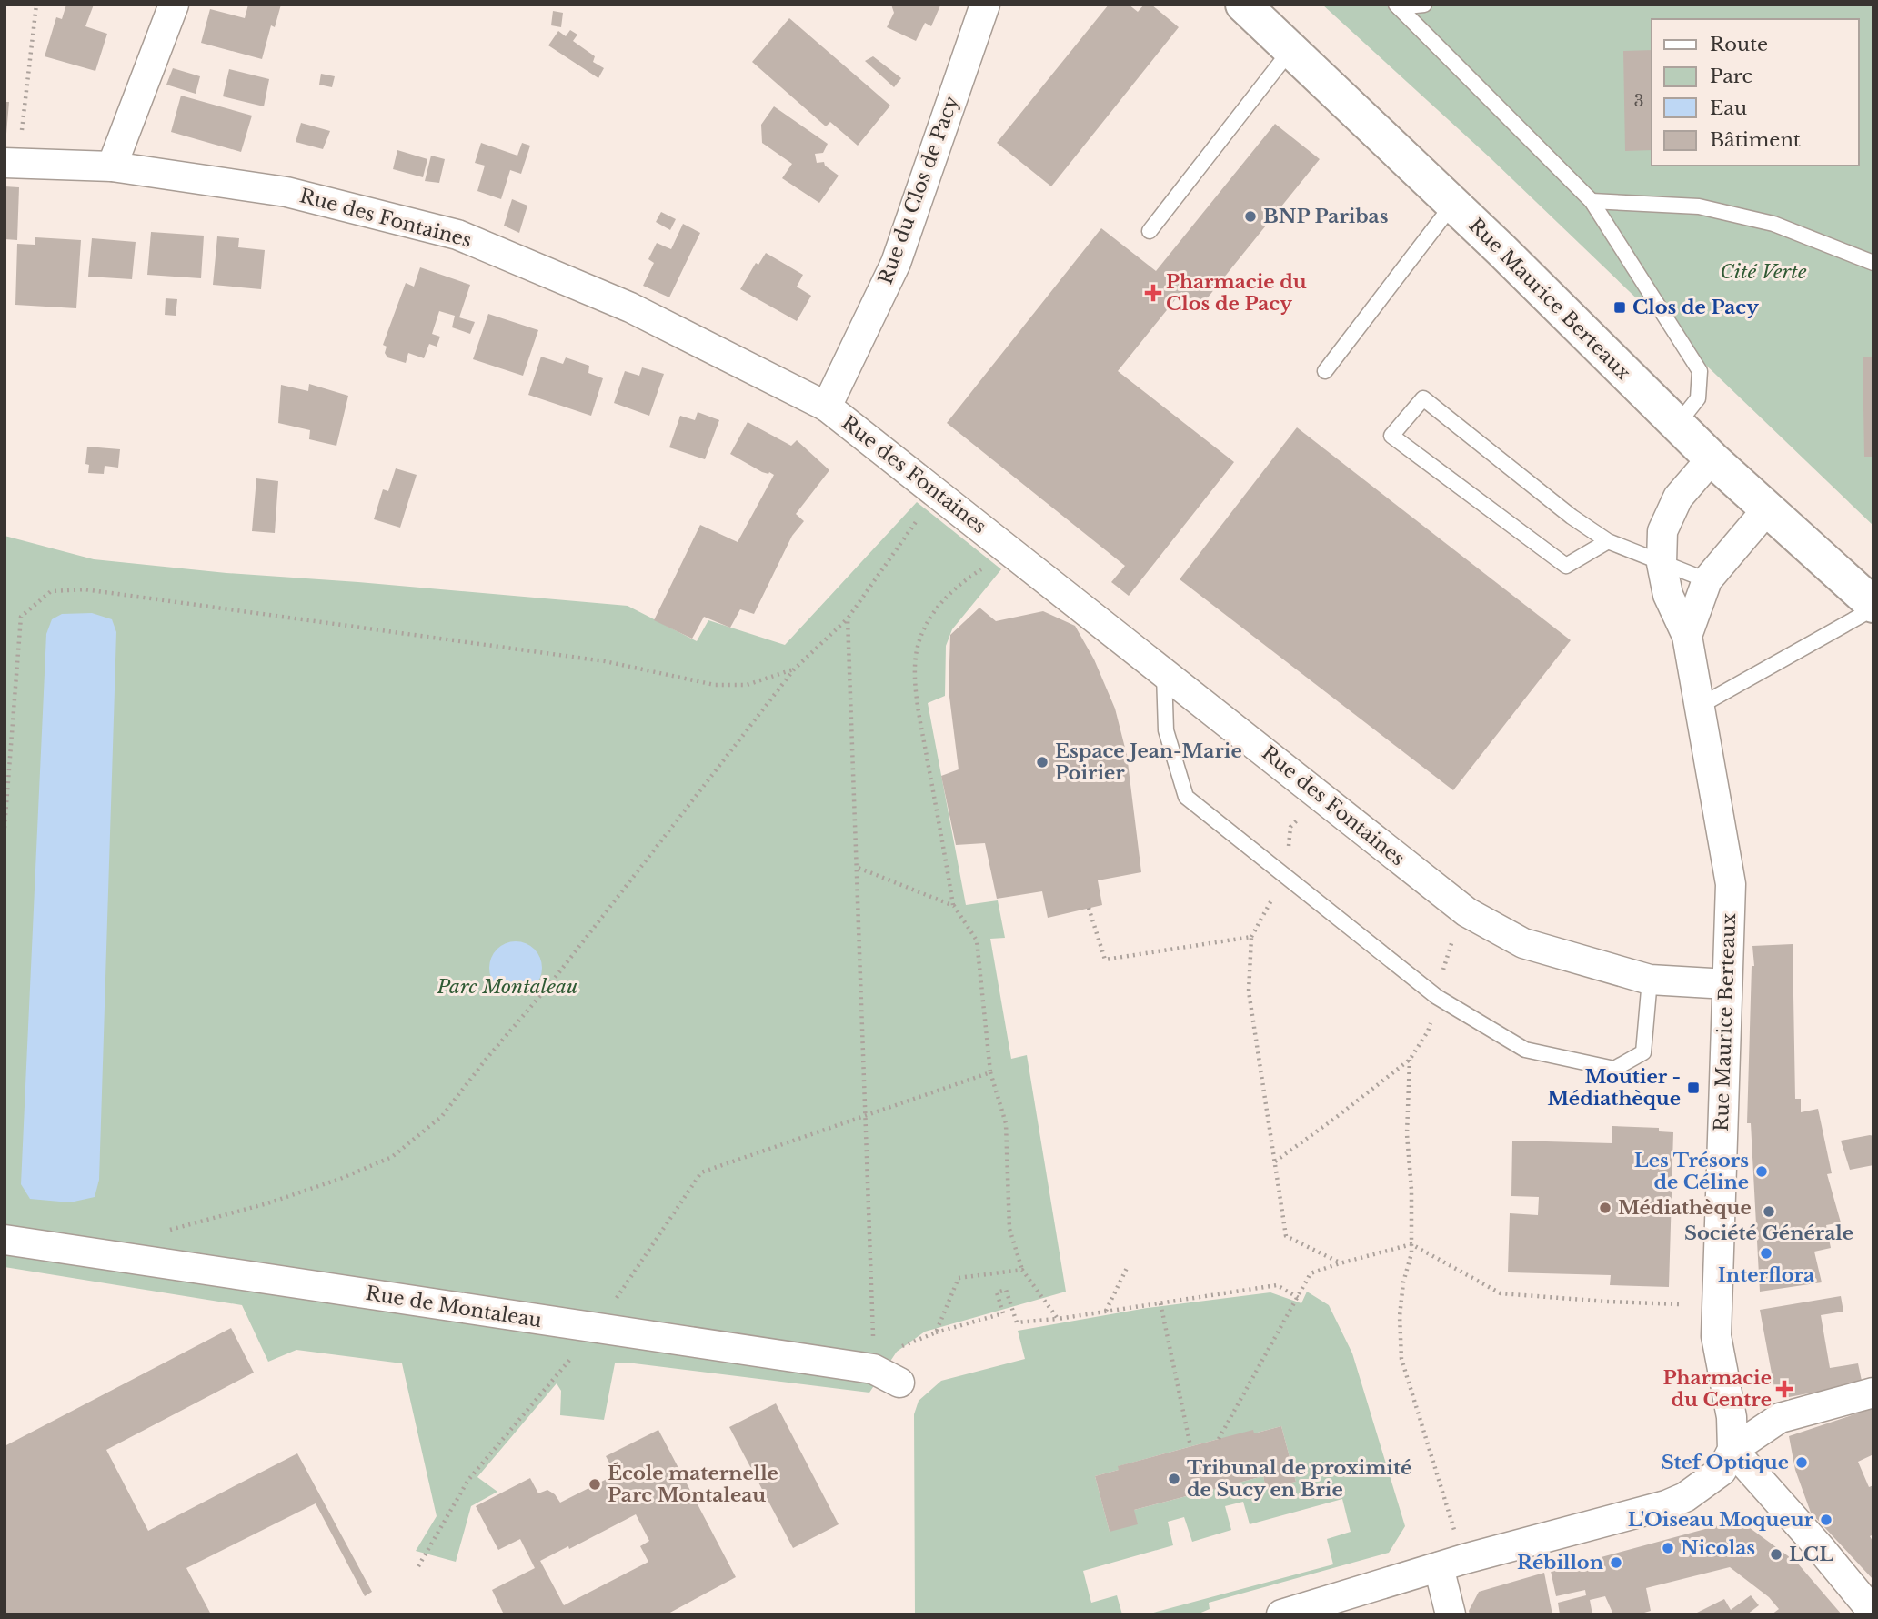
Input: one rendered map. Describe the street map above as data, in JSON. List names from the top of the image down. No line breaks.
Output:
{"streets":{"street":["Rue du Clos de Pacy","Rue des Fontaines","Rue Maurice Berteaux","Rue de Montaleau"]},"crossings":[["Rue du Clos de Pacy","Rue des Fontaines"],["Rue des Fontaines","Rue Maurice Berteaux"]],"parks":["Cité Verte","Parc Montaleau"],"places":{"other":["BNP Paribas","Espace Jean-Marie Poirier","Les Trésors de Céline","Médiathèque","Société Générale","Interflora","Stef Optique","Tribunal de proximité de Sucy en Brie","École maternelle Parc Montaleau","L'Oiseau Moqueur","Nicolas","LCL","Rébillon"],"health":["Pharmacie du Clos de Pacy","Pharmacie du Centre"],"transit":["Clos de Pacy","Moutier - Médiathèque"]},"house_numbers":["3"],"legend":["Route","Parc","Eau","Bâtiment"]}
